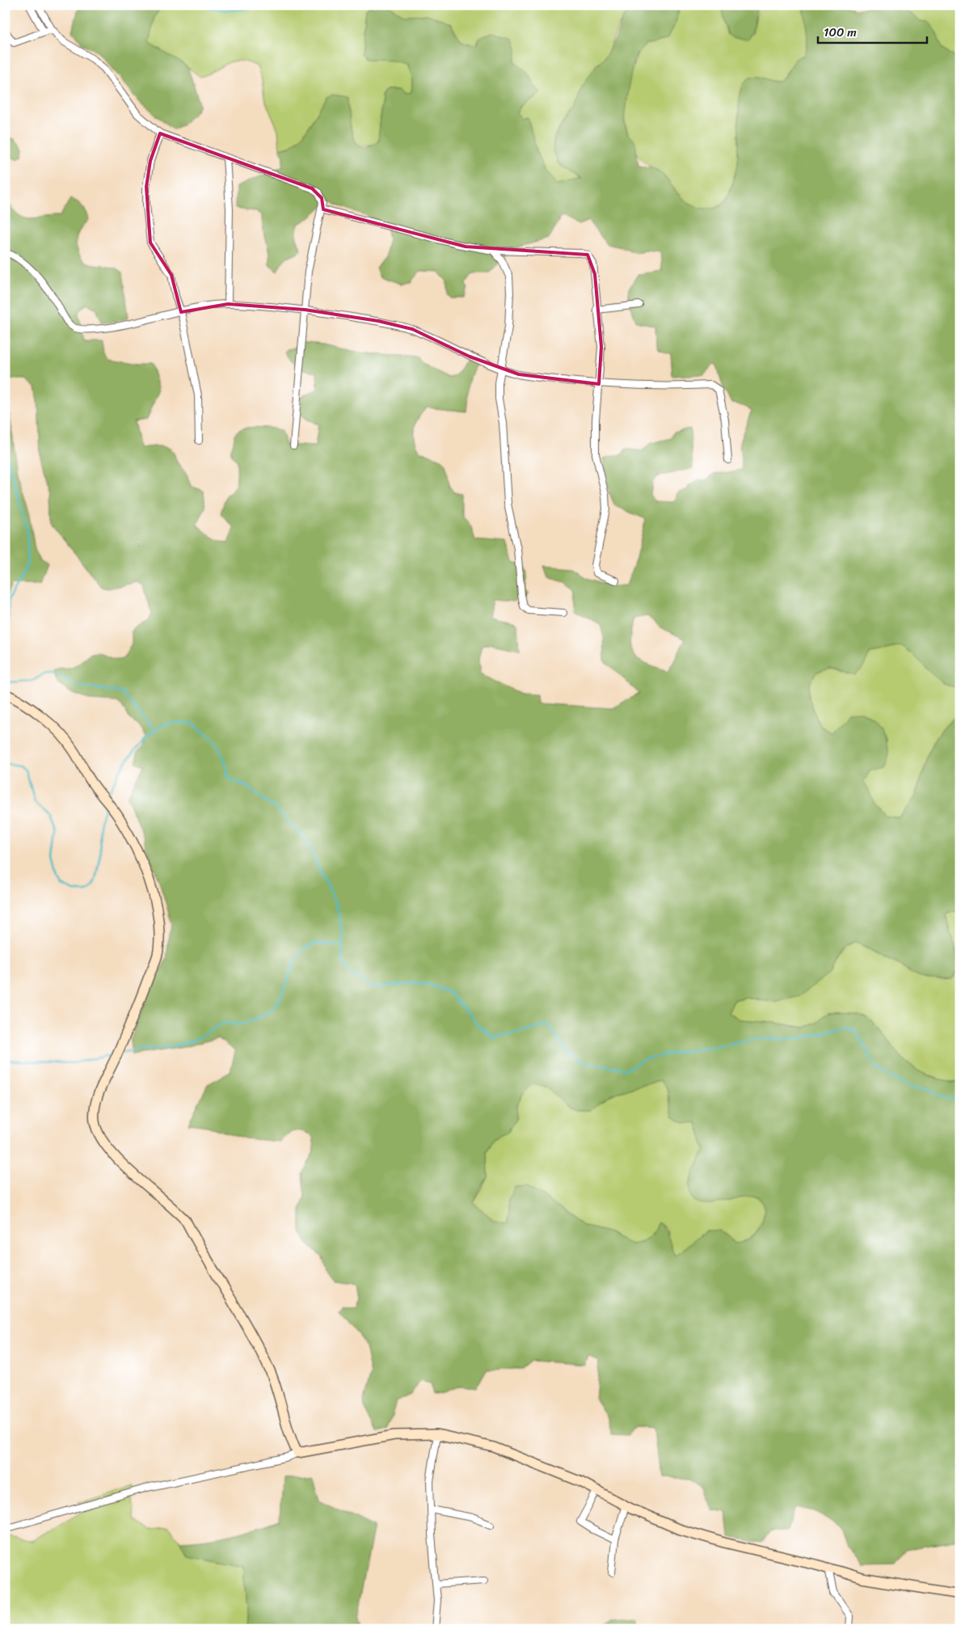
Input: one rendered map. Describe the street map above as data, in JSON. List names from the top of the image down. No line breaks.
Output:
{"scale_bar":"100 m"}
